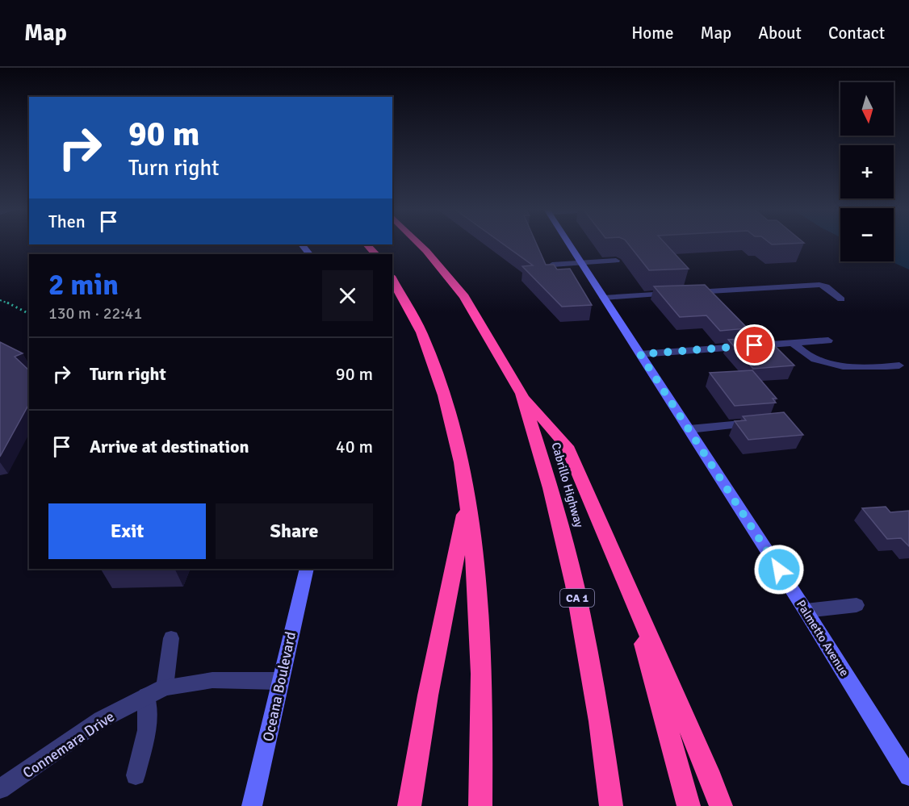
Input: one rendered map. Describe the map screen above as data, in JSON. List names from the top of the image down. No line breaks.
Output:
{"streets":{"highway":["Cabrillo Highway","CA 1"],"street":["Palmetto Avenue","Oceana Boulevard","Connemara Drive"]},"crossings":[["Oceana Boulevard","Connemara Drive"]],"north":"bottom","page":{"header":"Map","nav":["Home","Map","About","Contact"],"map_buttons":["+","−"],"turn":["90 m","Turn right"],"then":"Then","heading":["2 min","130 m · 22:41"],"list":[{"name":"Turn right","value":"90 m"},{"name":"Arrive at destination","value":"40 m"}],"buttons":["Exit","Share"]}}
